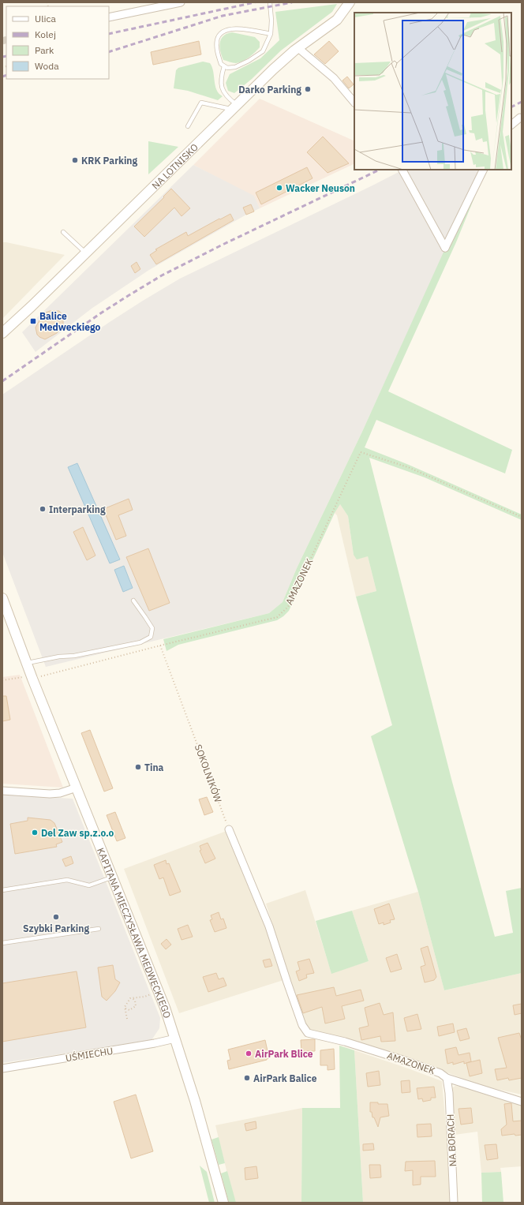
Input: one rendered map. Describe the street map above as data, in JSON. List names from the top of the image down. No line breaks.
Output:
{"streets":{"main road":["NA LOTNISKO","KAPITANA MIECZYSŁAWA MEDWECKIEGO"],"street":["AMAZONEK","UŚMIECHU","NA BORACH"],"path":["SOKOLNIKÓW"]},"crossings":[["AMAZONEK","SOKOLNIKÓW"],["AMAZONEK","NA BORACH"],["KAPITANA MIECZYSŁAWA MEDWECKIEGO","UŚMIECHU"]],"places":{"other":["Darko Parking","KRK Parking","Wacker Neuson","Interparking","Tina","Del Zaw sp.z.o.o","Szybki Parking","AirPark Blice","AirPark Balice"],"transit":["Balice Medweckiego"]},"legend":["Ulica","Kolej","Park","Woda"]}
